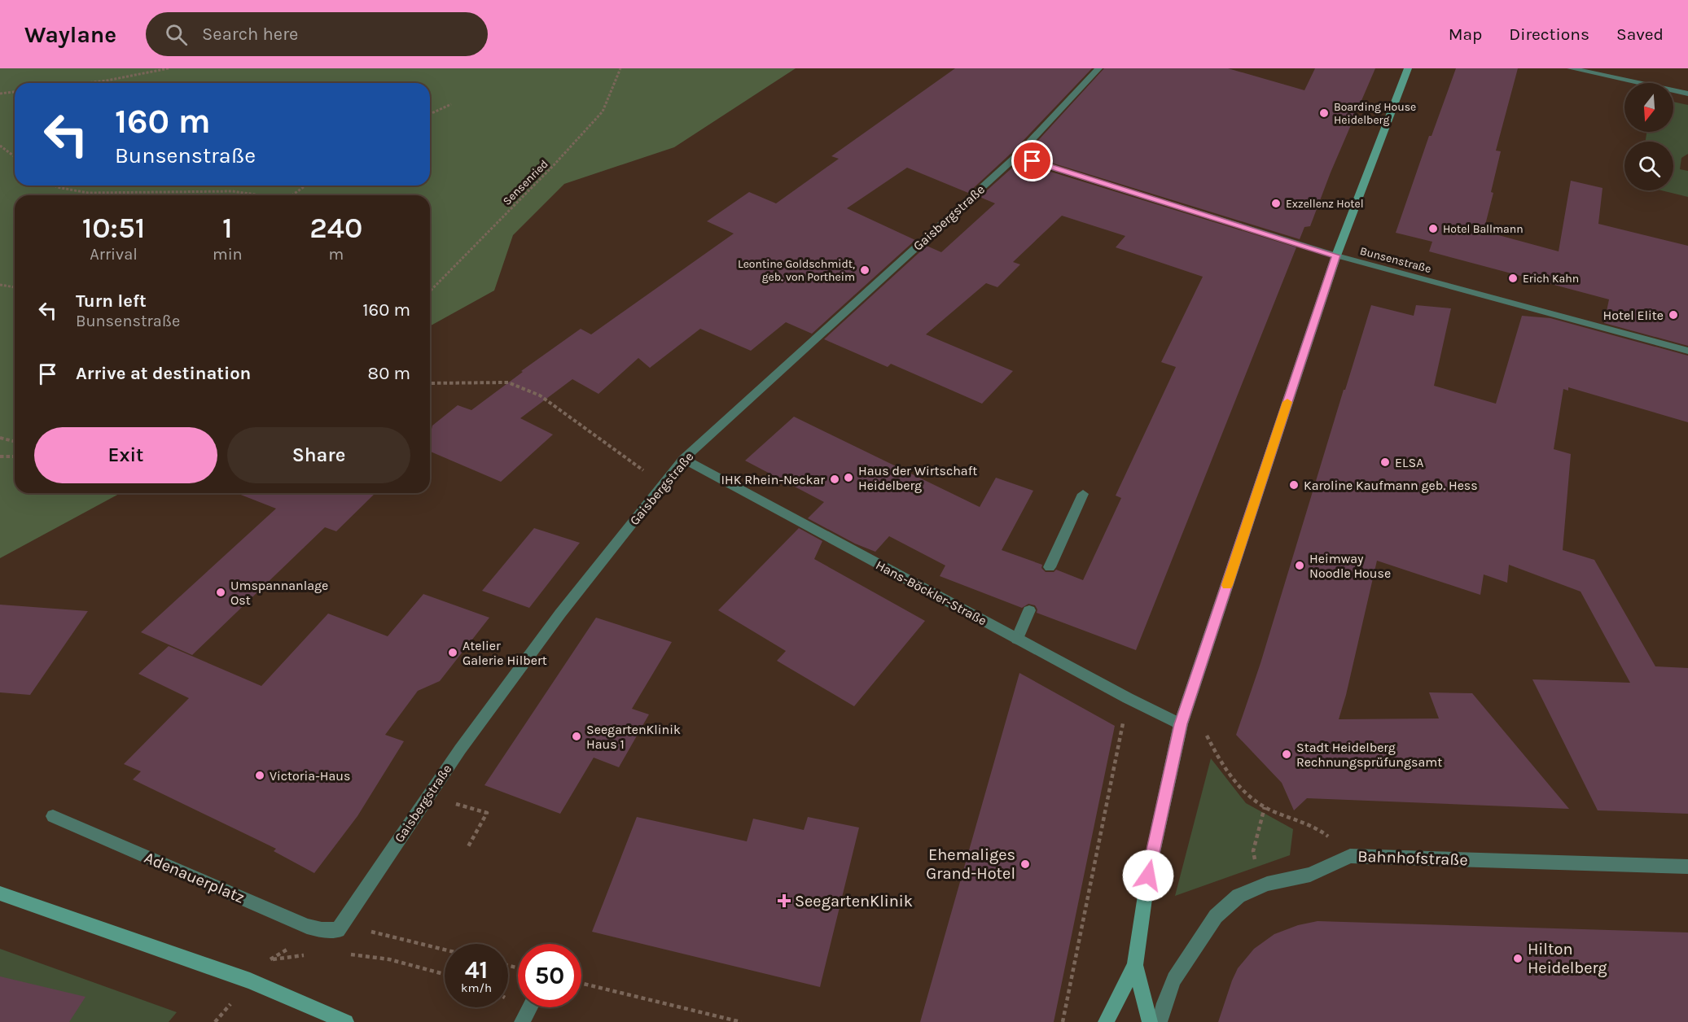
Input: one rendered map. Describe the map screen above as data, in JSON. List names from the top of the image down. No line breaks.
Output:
{"streets":{"street":["Gaisbergstraße","Bunsenstraße","Hans-Böckler-Straße","Bahnhofstraße","Adenauerplatz"],"path":["Sensenried"]},"crossings":[["Gaisbergstraße","Bunsenstraße"],["Gaisbergstraße","Hans-Böckler-Straße"],["Gaisbergstraße","Adenauerplatz"]],"places":{"other":["Boarding House Heidelberg","Exzellenz Hotel","Hotel Ballmann","Leontine Goldschmidt, geb. von Portheim","Erich Kahn","Hotel Elite","ELSA","Haus der Wirtschaft Heidelberg","IHK Rhein-Neckar","Karoline Kaufmann geb. Hess","Heimway Noodle House","Umspannanlage Ost","Atelier Galerie Hilbert","SeegartenKlinik Haus 1","Stadt Heidelberg Rechnungsprüfungsamt","Victoria-Haus","Ehemaliges Grand-Hotel","Hilton Heidelberg"],"health":["SeegartenKlinik"]},"north":"bottom","page":{"header":"Waylane","search":"Search here","nav":["Map","Directions","Saved"],"turn":["160 m","Bunsenstraße"],"eta":["10:51","Arrival","1","min","240","m"],"list":[{"name":"Turn left","note":"Bunsenstraße","value":"160 m"},{"name":"Arrive at destination","value":"80 m"}],"buttons":["Exit","Share"],"speed":"41 km/h","limit":"50"}}
